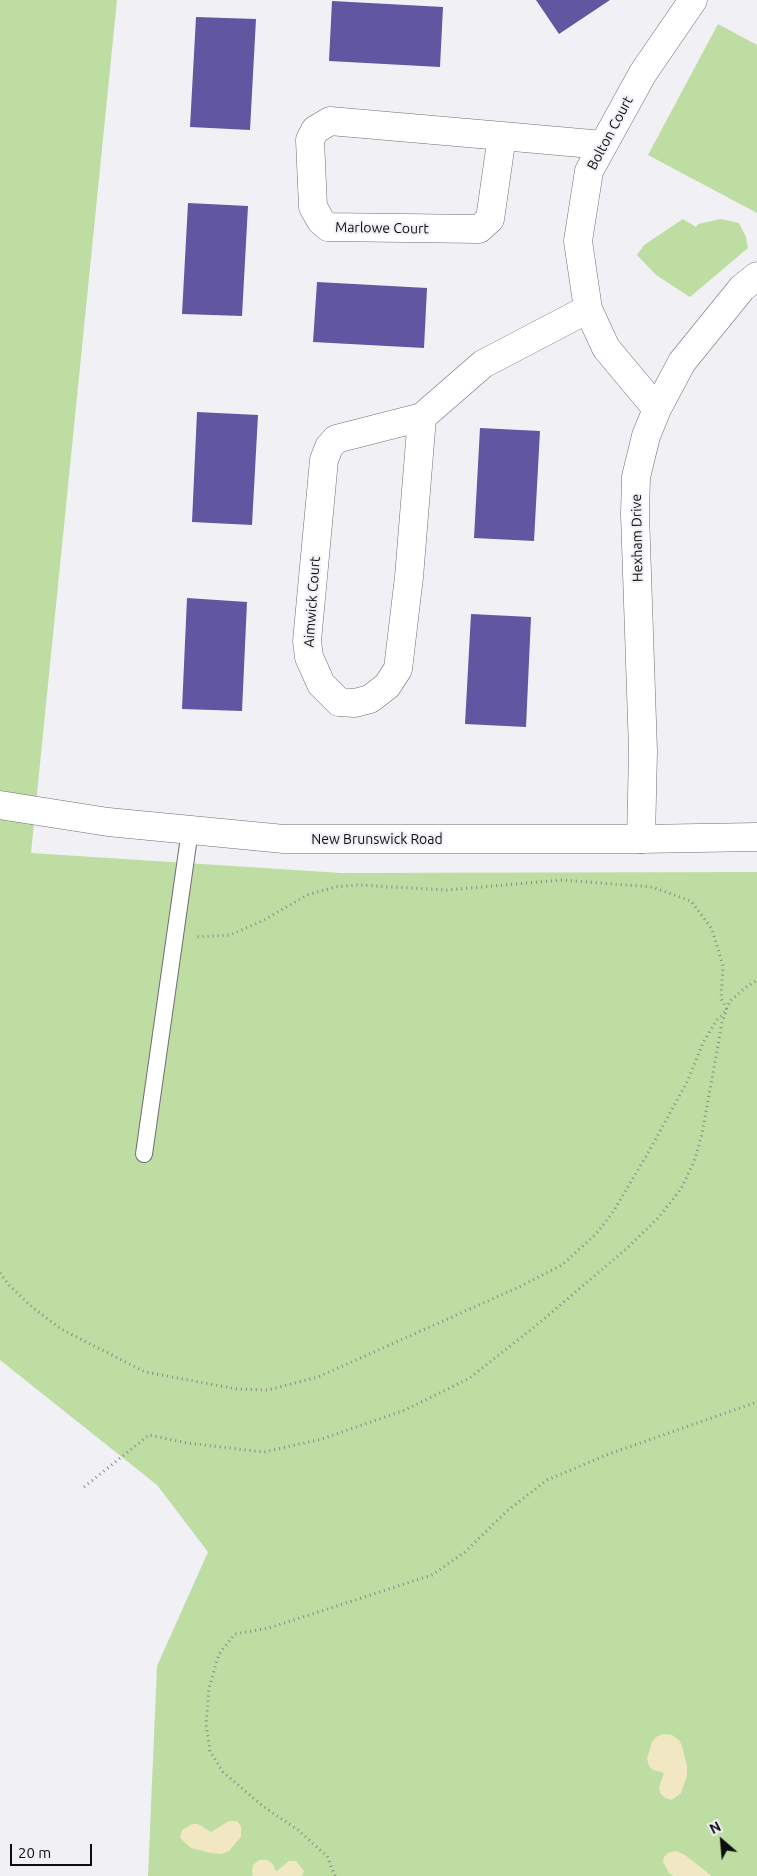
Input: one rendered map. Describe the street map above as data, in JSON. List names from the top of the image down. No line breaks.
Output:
{"streets":{"street":["Bolton Court","Marlowe Court","Hexham Drive","Aimwick Court","New Brunswick Road"]},"crossings":[["Bolton Court","Marlowe Court"],["Bolton Court","Hexham Drive"],["Bolton Court","Aimwick Court"],["Hexham Drive","New Brunswick Road"]],"scale_bar":"20 m","north":"top left"}
